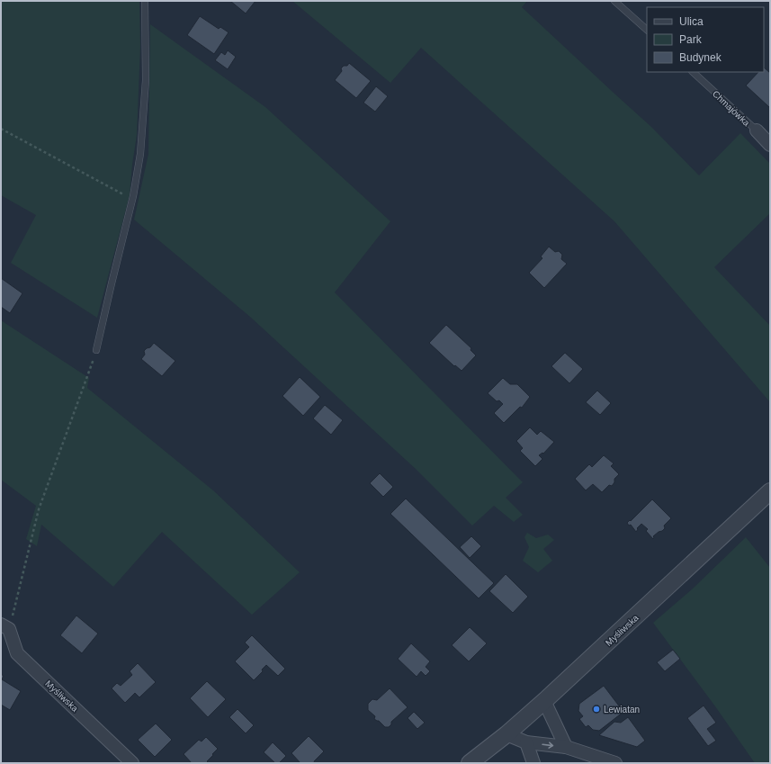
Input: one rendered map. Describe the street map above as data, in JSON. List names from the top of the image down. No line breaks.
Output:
{"streets":{"street":["Chmajówka","Myśliwska"]},"places":["Lewiatan"],"legend":["Ulica","Park","Budynek"]}
